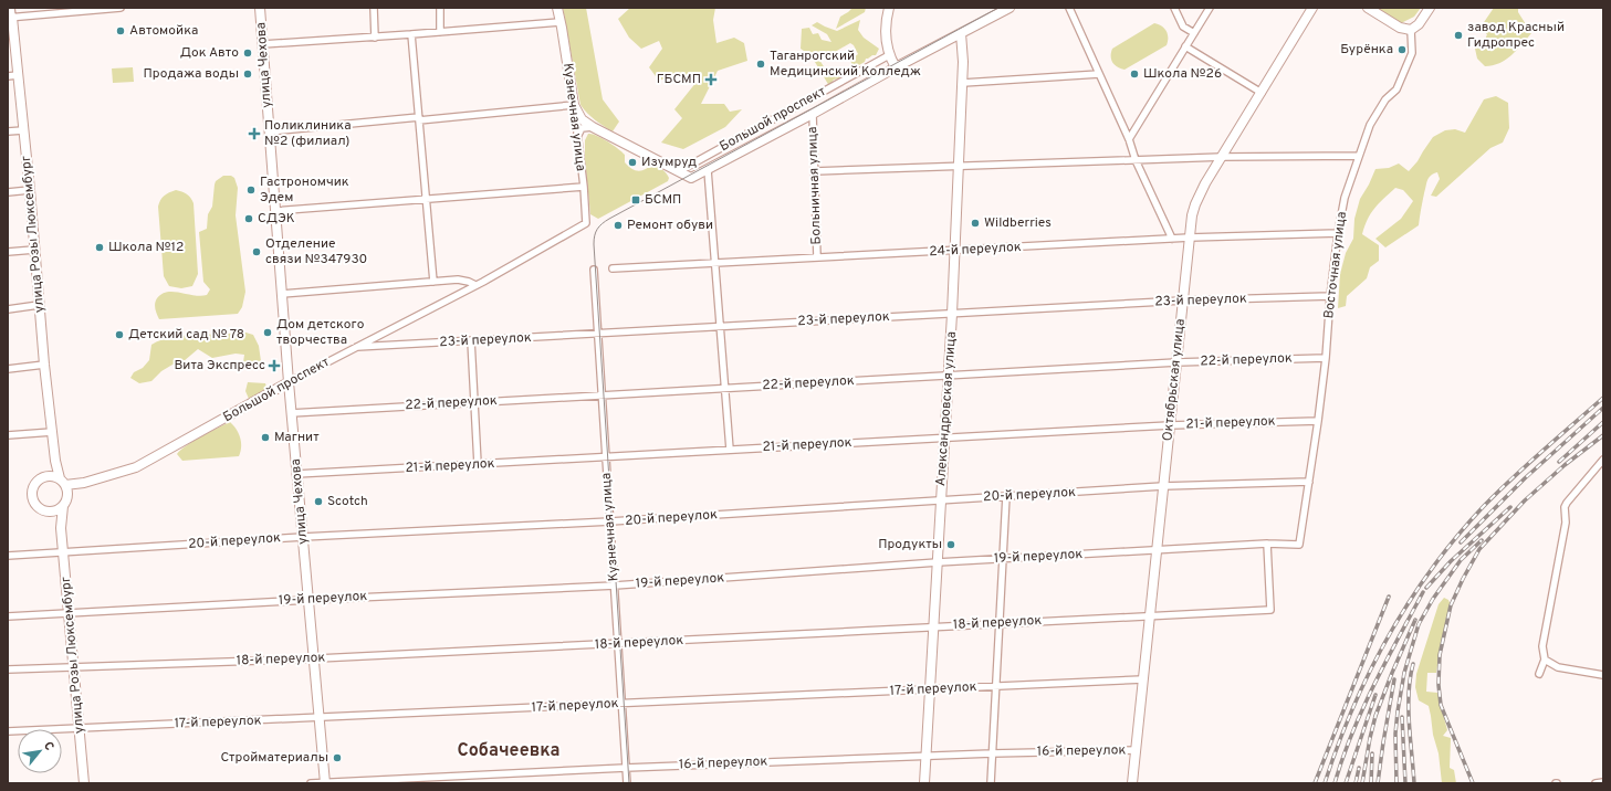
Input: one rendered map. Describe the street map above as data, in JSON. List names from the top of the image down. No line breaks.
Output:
{"streets":{"street":["улица Чехова","Кузнечная улица","Большой проспект","Больничная улица","улица Розы Люксембург","24-й переулок","Восточная улица","23-й переулок","22-й переулок","Октябрьская улица","Александровская улица","21-й переулок","20-й переулок","19-й переулок","18-й переулок","17-й переулок","16-й переулок"]},"crossings":[["улица Чехова","Большой проспект"],["улица Чехова","22-й переулок"],["улица Чехова","21-й переулок"],["улица Чехова","20-й переулок"],["улица Чехова","19-й переулок"],["улица Чехова","18-й переулок"],["улица Чехова","17-й переулок"],["улица Чехова","16-й переулок"],["Кузнечная улица","Большой проспект"],["Кузнечная улица","23-й переулок"],["Кузнечная улица","22-й переулок"],["Кузнечная улица","21-й переулок"],["Кузнечная улица","20-й переулок"],["Кузнечная улица","19-й переулок"],["Кузнечная улица","18-й переулок"],["Кузнечная улица","17-й переулок"],["Кузнечная улица","16-й переулок"],["Большой проспект","Больничная улица"],["Большой проспект","улица Розы Люксембург"],["Большой проспект","23-й переулок"],["Большой проспект","Александровская улица"],["Больничная улица","24-й переулок"],["улица Розы Люксембург","20-й переулок"],["улица Розы Люксембург","19-й переулок"],["улица Розы Люксембург","18-й переулок"],["улица Розы Люксембург","17-й переулок"],["24-й переулок","Восточная улица"],["24-й переулок","Октябрьская улица"],["24-й переулок","Александровская улица"],["Восточная улица","23-й переулок"],["Восточная улица","22-й переулок"],["Восточная улица","21-й переулок"],["Восточная улица","20-й переулок"],["Восточная улица","19-й переулок"],["23-й переулок","Октябрьская улица"],["23-й переулок","Александровская улица"],["22-й переулок","Октябрьская улица"],["22-й переулок","Александровская улица"],["Октябрьская улица","21-й переулок"],["Октябрьская улица","20-й переулок"],["Октябрьская улица","19-й переулок"],["Октябрьская улица","18-й переулок"],["Октябрьская улица","17-й переулок"],["Октябрьская улица","16-й переулок"],["Александровская улица","21-й переулок"],["Александровская улица","20-й переулок"],["Александровская улица","19-й переулок"],["Александровская улица","18-й переулок"],["Александровская улица","17-й переулок"],["Александровская улица","16-й переулок"],["19-й переулок","18-й переулок"]],"districts":["Собачеевка"],"places":{"other":["Автомойка","завод Красный Гидропрес","Бурёнка","Док Авто","Таганрогский Медицинский Колледж","Продажа воды","Школа №26","Изумруд","Гастрономчик Эдем","СДЭК","Wildberries","Ремонт обуви","Школа №12","Отделение связи №347930","Дом детского творчества","Детский сад № 78","Магнит","Scotch","Продукты","Стройматериалы"],"health":["ГБСМП","Поликлиника №2 (филиал)","Вита Экспресс"],"transit":["БСМП"]},"north":"top right"}
